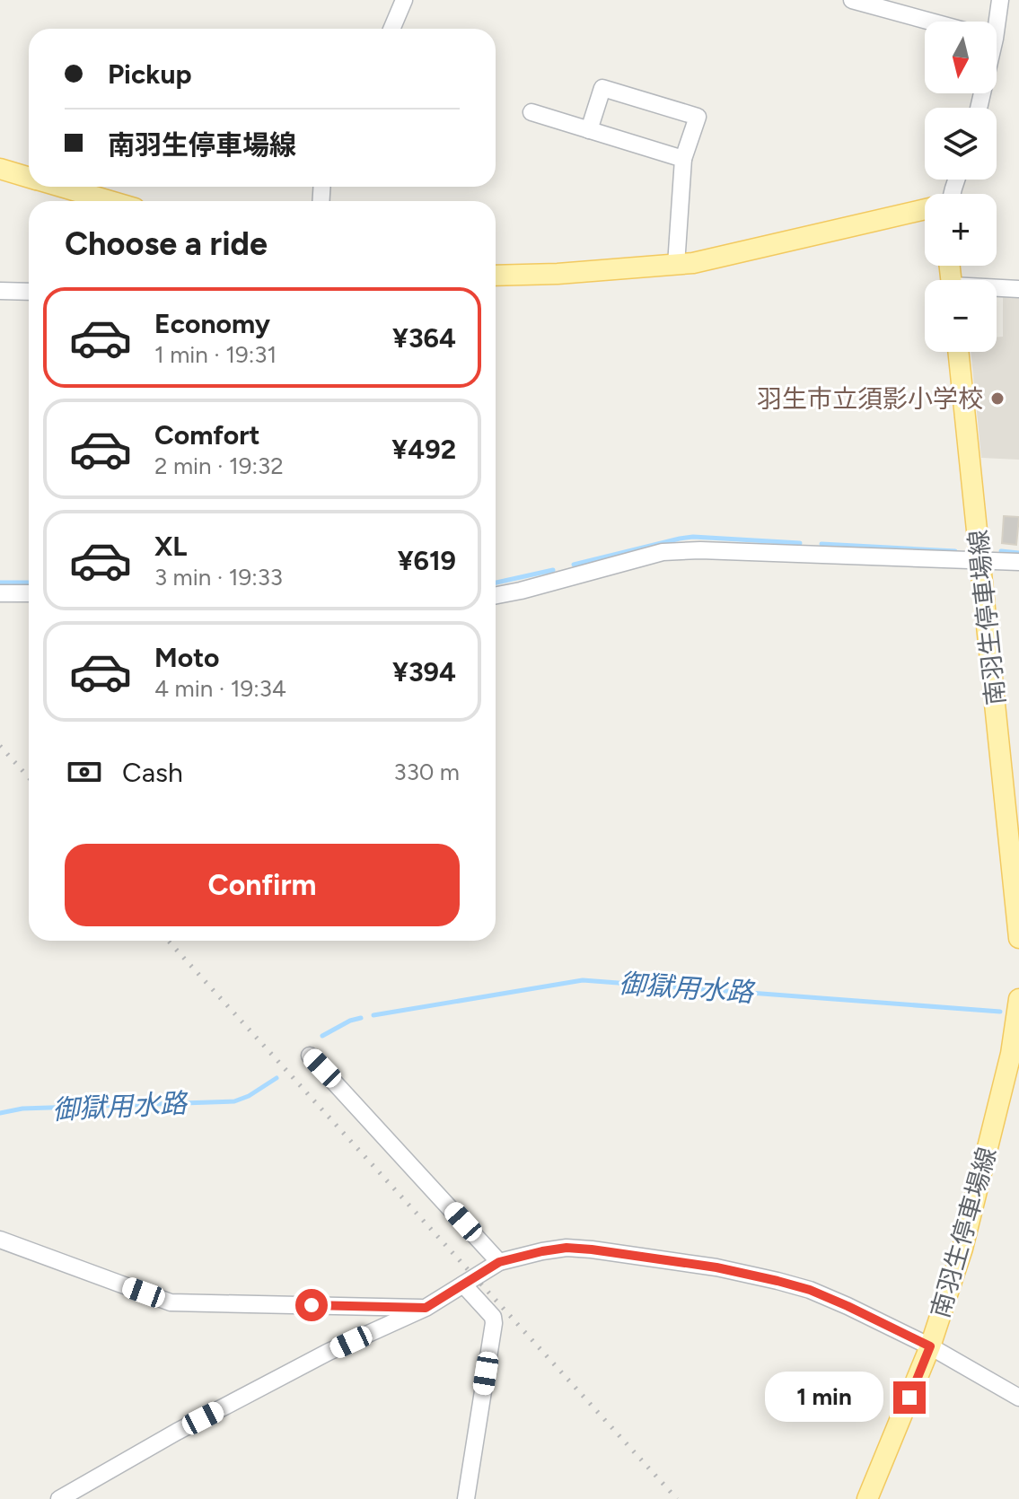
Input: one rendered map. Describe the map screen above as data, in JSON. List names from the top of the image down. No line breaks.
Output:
{"streets":{"main road":["南羽生停車場線"]},"water":["御獄用水路"],"places":["羽生市立須影小学校"],"north":"bottom","page":{"map_buttons":["+","−"],"banner":["Pickup","南羽生停車場線"],"heading":"Choose a ride","list":[{"name":"Economy","note":"1 min · 19:31","value":"¥364"},{"name":"Comfort","note":"2 min · 19:32","value":"¥492"},{"name":"XL","note":"3 min · 19:33","value":"¥619"},{"name":"Moto","note":"4 min · 19:34","value":"¥394"}],"pay":["Cash","330 m"],"buttons":"Confirm","bubble":"1 min"}}
